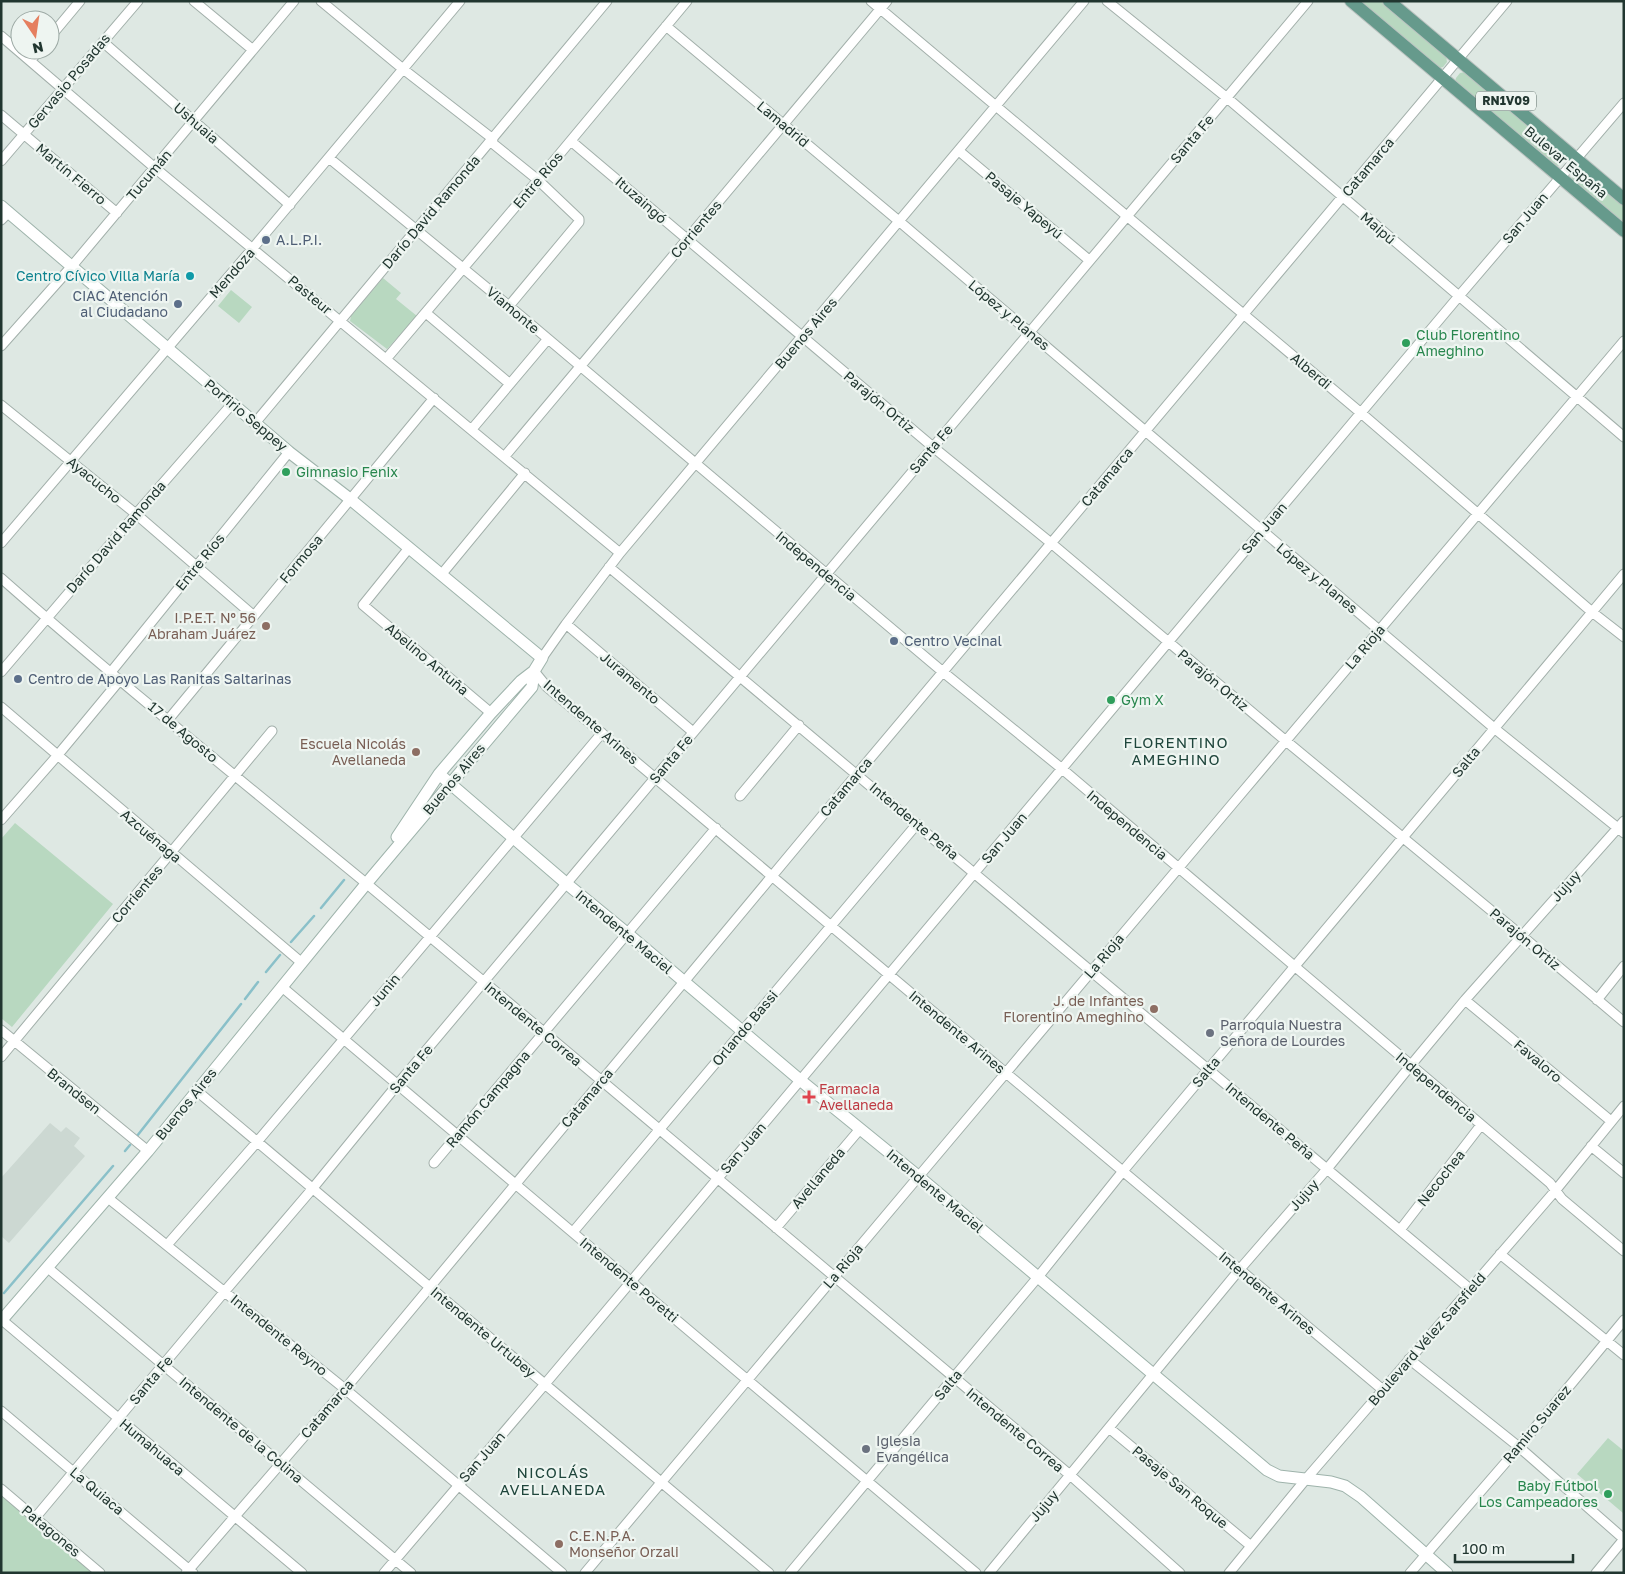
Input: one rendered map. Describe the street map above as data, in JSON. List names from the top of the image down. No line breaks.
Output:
{"streets":{"main road":["RN1V09","Bulevar España","Buenos Aires","Porfirio Seppey","Intendente Maciel"],"street":["Gervasio Posadas","Ushuaia","Lamadrid","Santa Fe","Catamarca","Martín Fierro","Tucumán","Entre Ríos","Ituzaingó","Pasaje Yapeyú","Darío David Ramonda","San Juan","Maipú","Corrientes","Mendoza","Pasteur","Viamonte","López y Planes","Alberdi","Parajón Ortiz","Ayacucho","Formosa","Independencia","La Rioja","Abelino Antuña","Juramento","Intendente Arines","17 de Agosto","Salta","Intendente Peña","Azcuénaga","Jujuy","Junin","Intendente Correa","Orlando Bassi","Favaloro","Brandsen","Ramón Campagna","Avellaneda","Necochea","Intendente Poretti","Intendente Urtubey","Intendente Reyno","Boulevard Vélez Sarsfield","Ramiro Suarez","Intendente de la Colina","Humahuaca","Pasaje San Roque","La Quiaca","Patagones"]},"crossings":[["Gervasio Posadas","Ushuaia"],["Gervasio Posadas","Martín Fierro"],["Gervasio Posadas","Pasteur"],["Ushuaia","Tucumán"],["Ushuaia","Mendoza"],["Lamadrid","Entre Ríos"],["Lamadrid","Corrientes"],["Lamadrid","López y Planes"],["Lamadrid","Buenos Aires"],["Santa Fe","Pasaje Yapeyú"],["Santa Fe","Maipú"],["Santa Fe","López y Planes"],["Santa Fe","Alberdi"],["Santa Fe","Parajón Ortiz"],["Santa Fe","Independencia"],["Santa Fe","Juramento"],["Santa Fe","Intendente Arines"],["Santa Fe","Intendente Peña"],["Santa Fe","Intendente Maciel"],["Santa Fe","Intendente Correa"],["Santa Fe","Intendente Poretti"],["Santa Fe","Intendente Urtubey"],["Santa Fe","Intendente Reyno"],["Santa Fe","Intendente de la Colina"],["Santa Fe","Humahuaca"],["Santa Fe","La Quiaca"],["Santa Fe","Patagones"],["Bulevar España","Catamarca"],["Bulevar España","San Juan"],["Catamarca","Maipú"],["Catamarca","López y Planes"],["Catamarca","Alberdi"],["Catamarca","Parajón Ortiz"],["Catamarca","Independencia"],["Catamarca","Intendente Arines"],["Catamarca","Intendente Peña"],["Catamarca","Intendente Maciel"],["Catamarca","Intendente Correa"],["Catamarca","Intendente Poretti"],["Catamarca","Intendente Urtubey"],["Catamarca","Intendente Reyno"],["Catamarca","Intendente de la Colina"],["Catamarca","Humahuaca"],["Catamarca","La Quiaca"],["Martín Fierro","Tucumán"],["Tucumán","Pasteur"],["Tucumán","Porfirio Seppey"],["Entre Ríos","Ituzaingó"],["Entre Ríos","Pasteur"],["Entre Ríos","Viamonte"],["Entre Ríos","Porfirio Seppey"],["Entre Ríos","Ayacucho"],["Entre Ríos","17 de Agosto"],["Ituzaingó","Corrientes"],["Ituzaingó","Buenos Aires"],["Ituzaingó","Parajón Ortiz"],["Pasaje Yapeyú","Buenos Aires"],["Darío David Ramonda","Pasteur"],["Darío David Ramonda","Viamonte"],["Darío David Ramonda","Porfirio Seppey"],["Darío David Ramonda","Ayacucho"],["Darío David Ramonda","17 de Agosto"],["San Juan","Maipú"],["San Juan","López y Planes"],["San Juan","Alberdi"],["San Juan","Parajón Ortiz"],["San Juan","Independencia"],["San Juan","Intendente Arines"],["San Juan","Intendente Peña"],["San Juan","Intendente Maciel"],["San Juan","Intendente Correa"],["San Juan","Intendente Poretti"],["San Juan","Intendente Urtubey"],["San Juan","Intendente Reyno"],["San Juan","Intendente de la Colina"],["Maipú","La Rioja"],["Corrientes","Pasteur"],["Corrientes","Viamonte"],["Corrientes","Alberdi"],["Corrientes","17 de Agosto"],["Corrientes","Azcuénaga"],["Corrientes","Brandsen"],["Mendoza","Pasteur"],["Mendoza","Viamonte"],["Mendoza","Porfirio Seppey"],["Mendoza","Ayacucho"],["Pasteur","Buenos Aires"],["Pasteur","Formosa"],["Viamonte","Buenos Aires"],["Viamonte","Independencia"],["López y Planes","Buenos Aires"],["López y Planes","La Rioja"],["López y Planes","Salta"],["López y Planes","Jujuy"],["Buenos Aires","Alberdi"],["Buenos Aires","Parajón Ortiz"],["Buenos Aires","Porfirio Seppey"],["Buenos Aires","Independencia"],["Buenos Aires","Abelino Antuña"],["Buenos Aires","Juramento"],["Buenos Aires","Intendente Arines"],["Buenos Aires","17 de Agosto"],["Buenos Aires","Intendente Peña"],["Buenos Aires","Azcuénaga"],["Buenos Aires","Intendente Maciel"],["Buenos Aires","Intendente Correa"],["Buenos Aires","Brandsen"],["Buenos Aires","Intendente Poretti"],["Buenos Aires","Intendente Urtubey"],["Buenos Aires","Intendente Reyno"],["Buenos Aires","Intendente de la Colina"],["Buenos Aires","Humahuaca"],["Alberdi","La Rioja"],["Alberdi","Salta"],["Parajón Ortiz","La Rioja"],["Parajón Ortiz","Salta"],["Parajón Ortiz","Jujuy"],["Porfirio Seppey","Formosa"],["Porfirio Seppey","Abelino Antuña"],["Ayacucho","Formosa"],["Formosa","17 de Agosto"],["Independencia","La Rioja"],["Independencia","Salta"],["Independencia","Jujuy"],["Independencia","Necochea"],["Independencia","Boulevard Vélez Sarsfield"],["La Rioja","Intendente Arines"],["La Rioja","Intendente Peña"],["La Rioja","Intendente Maciel"],["La Rioja","Intendente Correa"],["La Rioja","Intendente Poretti"],["La Rioja","Intendente Urtubey"],["Intendente Arines","Salta"],["Intendente Arines","Jujuy"],["Intendente Arines","Junin"],["Intendente Arines","Orlando Bassi"],["Intendente Arines","Ramón Campagna"],["Intendente Arines","Boulevard Vélez Sarsfield"],["17 de Agosto","Intendente Correa"],["Salta","Intendente Peña"],["Salta","Intendente Maciel"],["Salta","Intendente Correa"],["Salta","Intendente Poretti"],["Intendente Peña","Jujuy"],["Intendente Peña","Orlando Bassi"],["Intendente Peña","Necochea"],["Intendente Peña","Boulevard Vélez Sarsfield"],["Jujuy","Intendente Maciel"],["Jujuy","Intendente Correa"],["Jujuy","Favaloro"],["Jujuy","Pasaje San Roque"],["Intendente Maciel","Junin"],["Intendente Maciel","Orlando Bassi"],["Intendente Maciel","Ramón Campagna"],["Intendente Maciel","Avellaneda"],["Intendente Maciel","Boulevard Vélez Sarsfield"],["Intendente Maciel","Ramiro Suarez"],["Junin","Intendente Correa"],["Junin","Intendente Poretti"],["Junin","Intendente Urtubey"],["Junin","Intendente Reyno"],["Intendente Correa","Orlando Bassi"],["Intendente Correa","Ramón Campagna"],["Intendente Correa","Avellaneda"],["Orlando Bassi","Intendente Poretti"],["Favaloro","Boulevard Vélez Sarsfield"],["Ramón Campagna","Intendente Poretti"],["Boulevard Vélez Sarsfield","Pasaje San Roque"]],"districts":["FLORENTINO AMEGHINO","NICOLÁS AVELLANEDA"],"places":{"other":["A.L.P.I.","Centro Cívico Villa María","CIAC Atención al Ciudadano","Club Florentino Ameghino","Gimnasio Fenix","I.P.E.T. Nº 56 Abraham Juárez","Centro Vecinal","Centro de Apoyo Las Ranitas Saltarinas","Gym X","Escuela Nicolás Avellaneda","J. de Infantes Florentino Ameghino","Parroquia Nuestra Señora de Lourdes","Iglesia Evangélica","Baby Fútbol Los Campeadores","C.E.N.P.A. Monseñor Orzali"],"health":["Farmacia Avellaneda"]},"scale_bar":"100 m","north":"bottom"}
